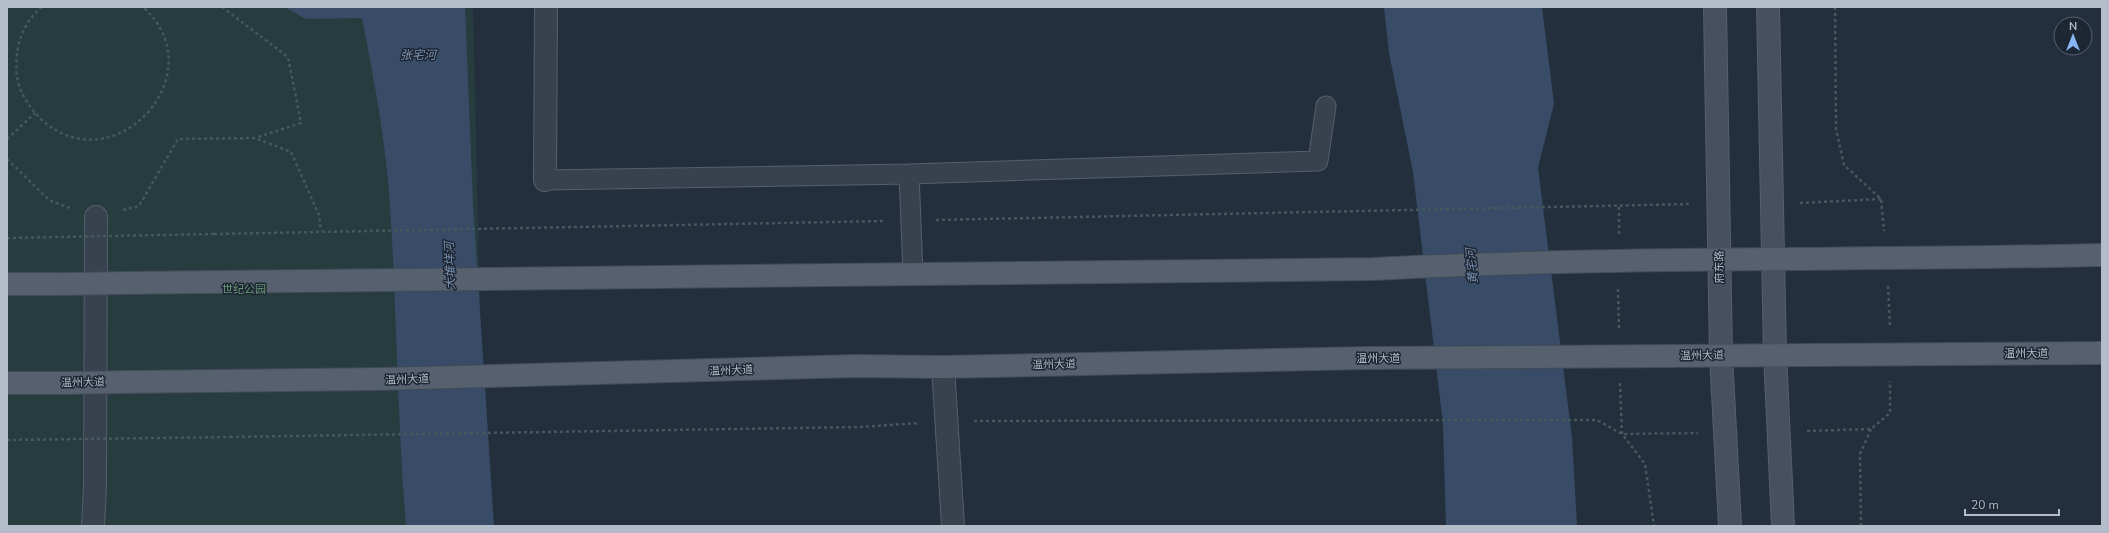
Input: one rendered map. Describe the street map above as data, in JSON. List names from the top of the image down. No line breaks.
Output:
{"streets":{"main road":["府东路","温州大道"]},"crossings":[["府东路","温州大道"]],"water":["张宅河","大堆垟河","黄宅河"],"parks":["世纪公园"],"scale_bar":"20 m","north":"top"}
